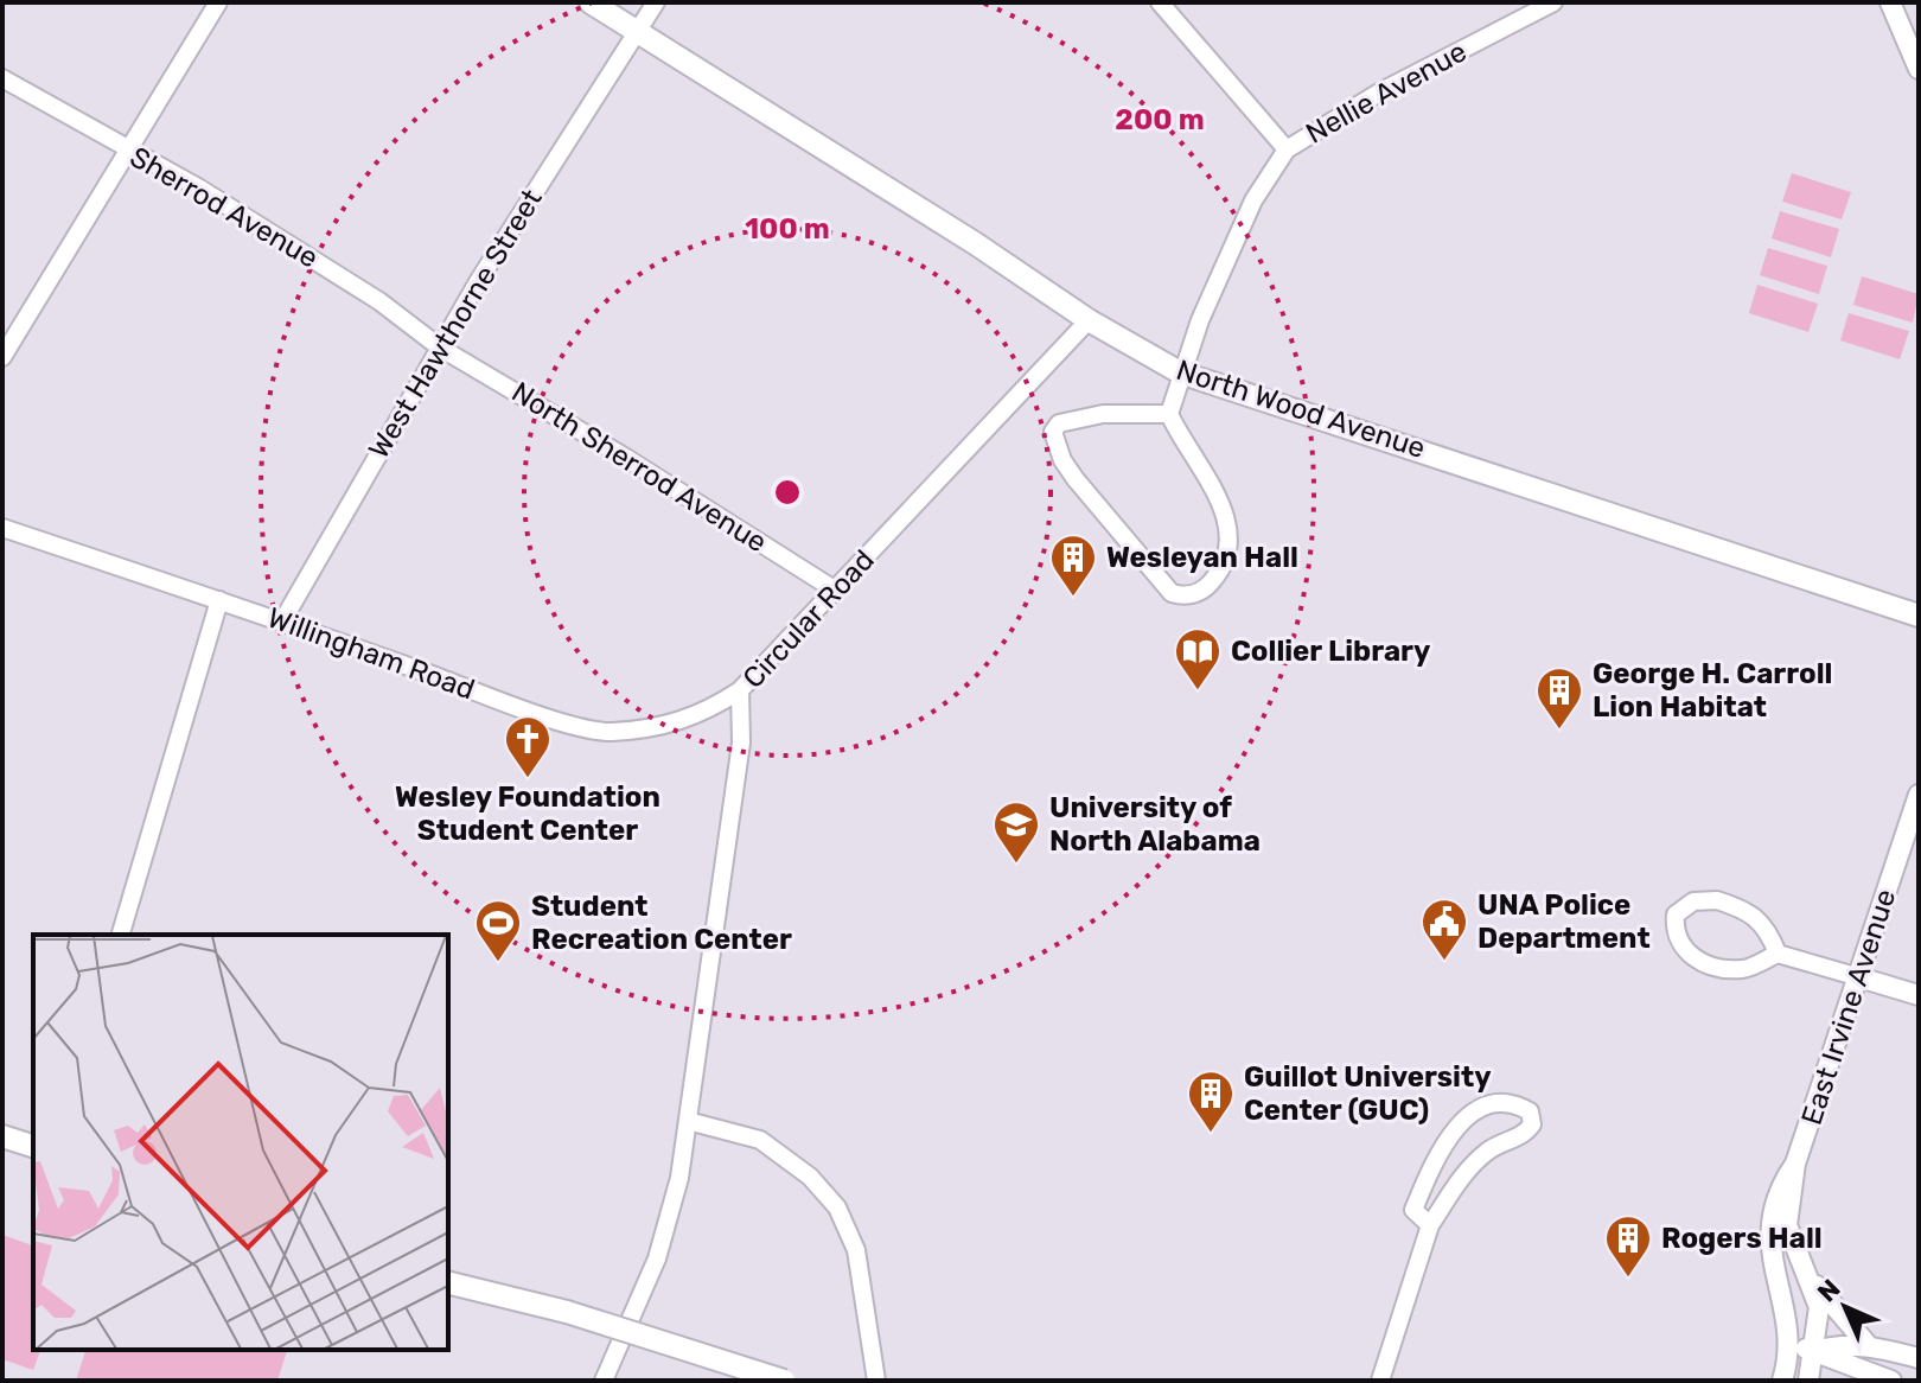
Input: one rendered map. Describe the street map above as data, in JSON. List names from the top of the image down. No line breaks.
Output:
{"streets":{"main road":["North Wood Avenue"],"street":["Nellie Avenue","Sherrod Avenue","West Hawthorne Street","North Sherrod Avenue","Circular Road","Willingham Road","East Irvine Avenue"]},"crossings":[["Nellie Avenue","North Wood Avenue"],["Sherrod Avenue","West Hawthorne Street"],["Sherrod Avenue","North Sherrod Avenue"],["West Hawthorne Street","North Wood Avenue"],["West Hawthorne Street","North Sherrod Avenue"],["West Hawthorne Street","Willingham Road"],["North Wood Avenue","Circular Road"],["North Sherrod Avenue","Circular Road"],["Circular Road","Willingham Road"]],"places":{"building":["Wesleyan Hall","George H. Carroll Lion Habitat","Guillot University Center (GUC)","Rogers Hall"],"library":["Collier Library"],"church":["Wesley Foundation Student Center"],"school or university":["University of North Alabama"],"public building":["UNA Police Department"],"sports":["Student Recreation Center"]},"north":"top left","rings":["200 m","100 m"]}
